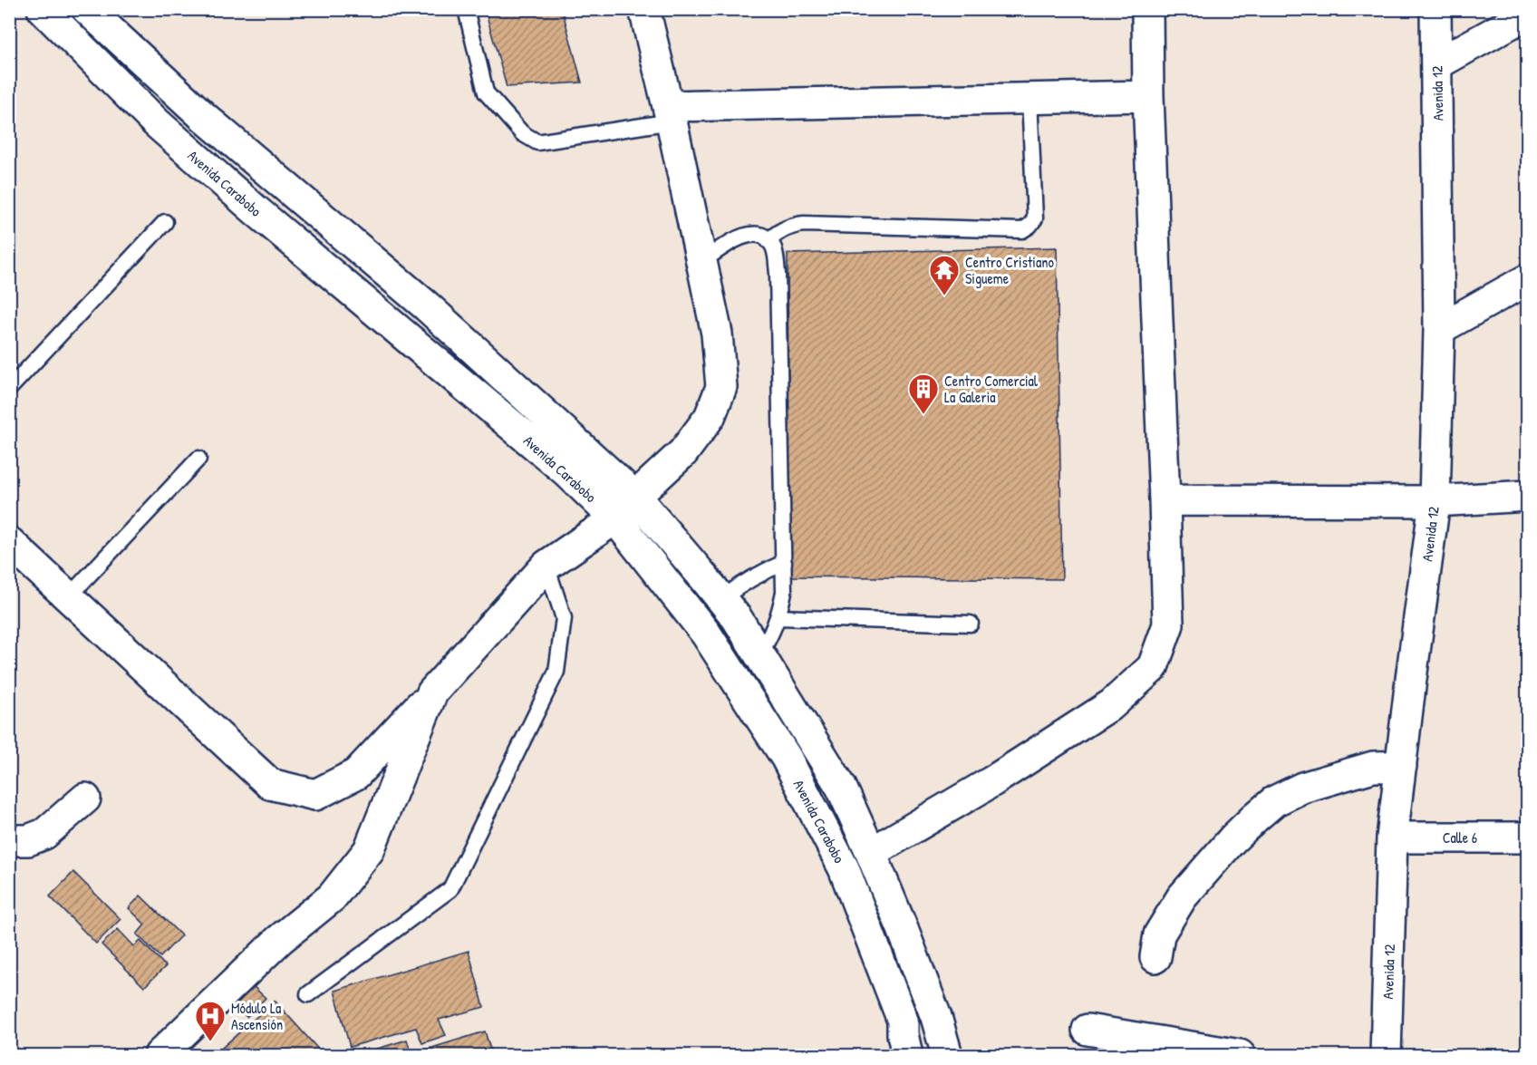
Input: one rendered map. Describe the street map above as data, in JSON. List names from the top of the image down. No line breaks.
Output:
{"streets":{"street":["Avenida 12","Avenida Carabobo","Calle 6"]},"crossings":[["Avenida 12","Calle 6"]],"places":{"temple":["Centro Cristiano Sigueme"],"building":["Centro Comercial La Galeria"],"hospital":["Módulo La Ascensión"]}}
